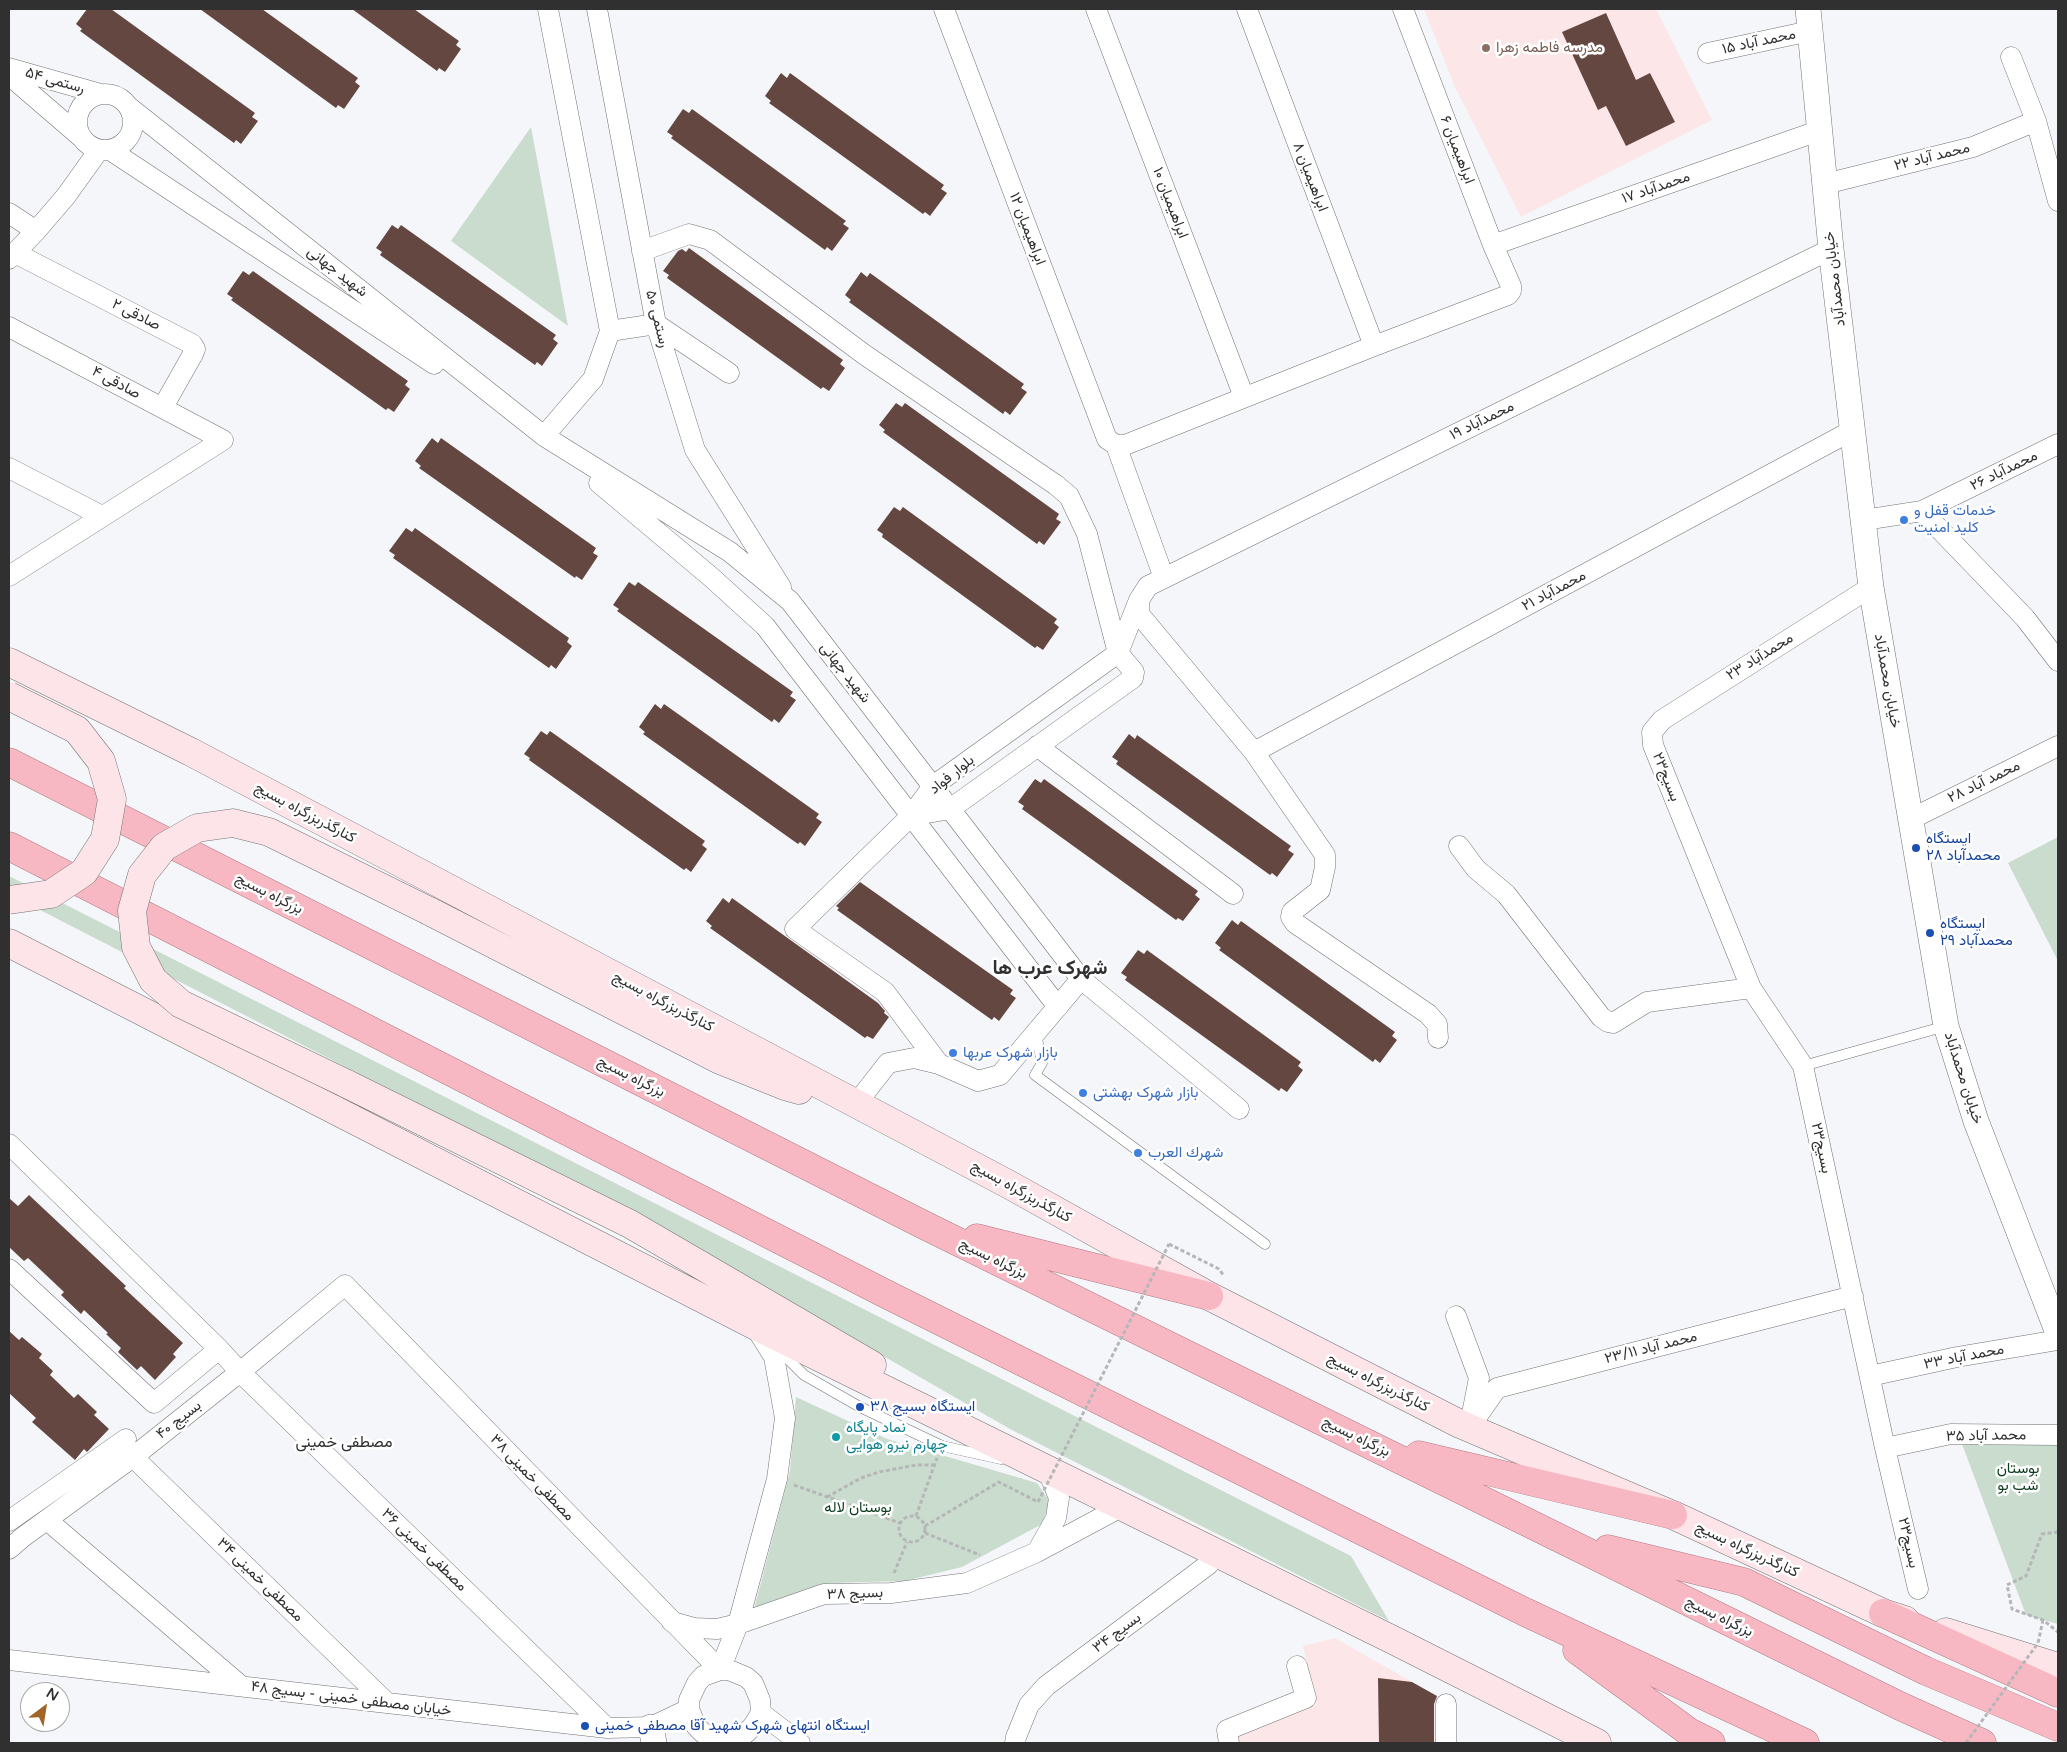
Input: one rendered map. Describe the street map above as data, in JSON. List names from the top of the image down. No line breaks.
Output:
{"streets":{"highway":["بزرگراه بسیج"],"main road":["کنارگذربزرگراه بسیج"],"street":["محمد آباد ۱۵","رستمی ۵۴","ابراهیمیان ۶","محمد آباد ۲۲","ابراهیمیان ۸","محمدآباد ۱۷","ابراهیمیان ۱۰","ابراهیمیان ۱۲","شهید جهانی","خیابان محمدآباد","صادقی ۲","رستمی ۵۰","صادقی ۴","محمدآباد ۱۹","محمدآباد ۲۶","محمدآباد ۲۱","محمدآباد ۲۳","بلوار فواد","بسیج۲۳","محمد آباد ۲۸","محمد آباد ۲۳/۱۱","محمد آباد ۳۳","بسیج ۴۰","محمد آباد ۳۵","مصطفی خمینی ۳۸","مصطفی خمینی ۳۶","مصطفی خمینی ۳۴","بسیج ۳۸","بسیج ۳۴","خیابان مصطفی خمینی - بسیج ۴۸"]},"crossings":[["محمد آباد ۱۵","خیابان محمدآباد"],["رستمی ۵۴","شهید جهانی"],["رستمی ۵۴","صادقی ۲"],["ابراهیمیان ۶","ابراهیمیان ۸"],["ابراهیمیان ۶","محمدآباد ۱۷"],["محمد آباد ۲۲","خیابان محمدآباد"],["محمدآباد ۱۷","خیابان محمدآباد"],["ابراهیمیان ۱۲","محمدآباد ۱۹"],["شهید جهانی","صادقی ۲"],["شهید جهانی","رستمی ۵۰"],["شهید جهانی","بلوار فواد"],["خیابان محمدآباد","محمدآباد ۱۹"],["خیابان محمدآباد","محمدآباد ۲۶"],["خیابان محمدآباد","محمدآباد ۲۱"],["خیابان محمدآباد","محمدآباد ۲۳"],["خیابان محمدآباد","محمد آباد ۲۸"],["صادقی ۲","صادقی ۴"],["محمدآباد ۲۳","بسیج۲۳"],["بسیج۲۳","محمد آباد ۲۳/۱۱"],["بسیج۲۳","محمد آباد ۳۳"],["بسیج۲۳","محمد آباد ۳۵"],["کنارگذربزرگراه بسیج","محمد آباد ۲۳/۱۱"],["بسیج ۴۰","مصطفی خمینی ۳۸"],["بسیج ۴۰","مصطفی خمینی ۳۶"],["بسیج ۴۰","مصطفی خمینی ۳۴"],["مصطفی خمینی ۳۸","بسیج ۳۸"],["مصطفی خمینی ۳۸","خیابان مصطفی خمینی - بسیج ۴۸"],["مصطفی خمینی ۳۶","خیابان مصطفی خمینی - بسیج ۴۸"],["مصطفی خمینی ۳۴","خیابان مصطفی خمینی - بسیج ۴۸"]],"districts":["شهرک عرب ها","مصطفی خمینی"],"parks":["بوستان شب بو","بوستان لاله"],"places":["مدرسه فاطمه زهرا","خدمات قفل و کلید امنیت","ایستگاه محمدآباد ۲۸","ایستگاه محمدآباد ۲۹","بازار شهرک عربها","بازار شهرک بهشتی","شهرك العرب","ایستگاه بسیج ۳۸","نماد پایگاه چهارم نیرو هوایی","ایستگاه انتهای شهرک شهید آقا مصطفی خمینی"],"north":"top right"}
